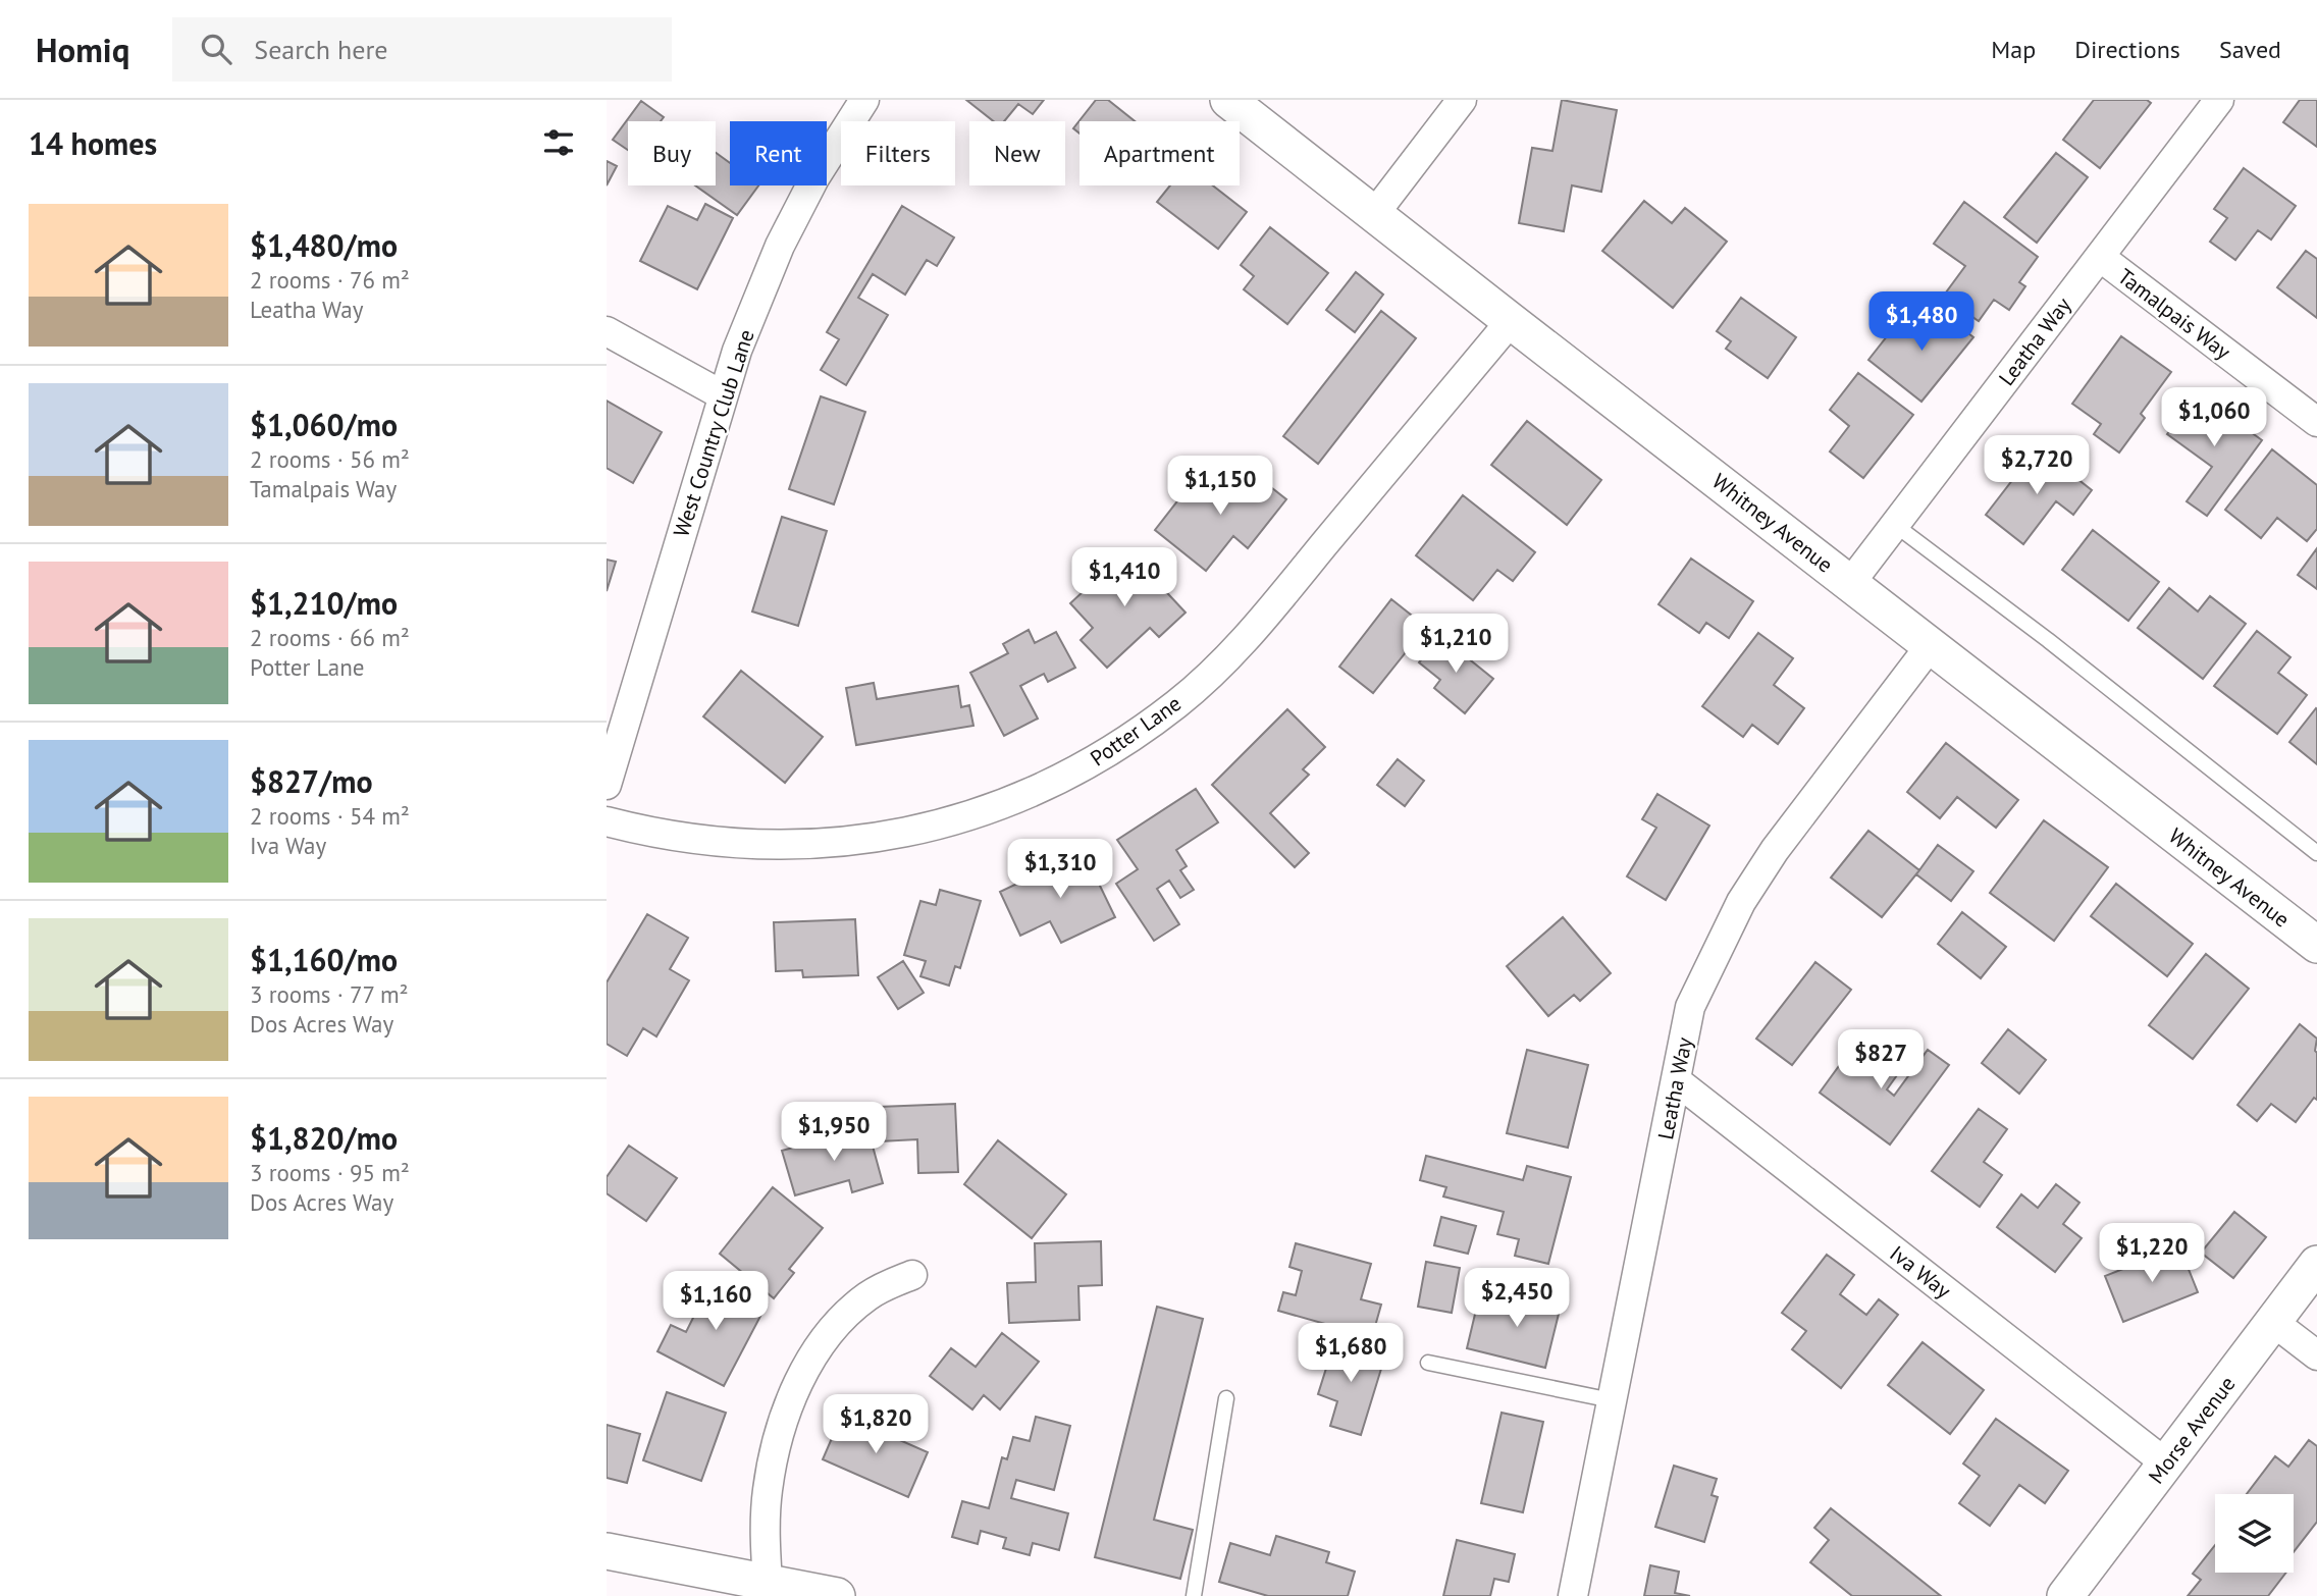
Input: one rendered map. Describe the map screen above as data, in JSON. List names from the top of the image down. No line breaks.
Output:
{"streets":{"street":["Tamalpais Way","Leatha Way","West Country Club Lane","Whitney Avenue","Potter Lane","Iva Way","Morse Avenue"]},"crossings":[["Tamalpais Way","Leatha Way"],["Leatha Way","Whitney Avenue"],["Leatha Way","Iva Way"],["Whitney Avenue","Potter Lane"],["Iva Way","Morse Avenue"]],"page":{"header":"Homiq","search":"Search here","nav":["Map","Directions","Saved"],"heading":"14 homes","chip":["Buy","Rent","Filters","New","Apartment"],"list":[{"name":"$1,480/mo","note":"2 rooms · 76 m² · Leatha Way"},{"name":"$1,060/mo","note":"2 rooms · 56 m² · Tamalpais Way"},{"name":"$1,210/mo","note":"2 rooms · 66 m² · Potter Lane"},{"name":"$827/mo","note":"2 rooms · 54 m² · Iva Way"},{"name":"$1,160/mo","note":"3 rooms · 77 m² · Dos Acres Way"},{"name":"$1,820/mo","note":"3 rooms · 95 m² · Dos Acres Way"}],"price":["$1,480","$1,060","$2,720","$1,150","$1,410","$1,210","$1,310","$827","$1,950","$1,220","$2,450","$1,160","$1,680","$1,820"]}}
